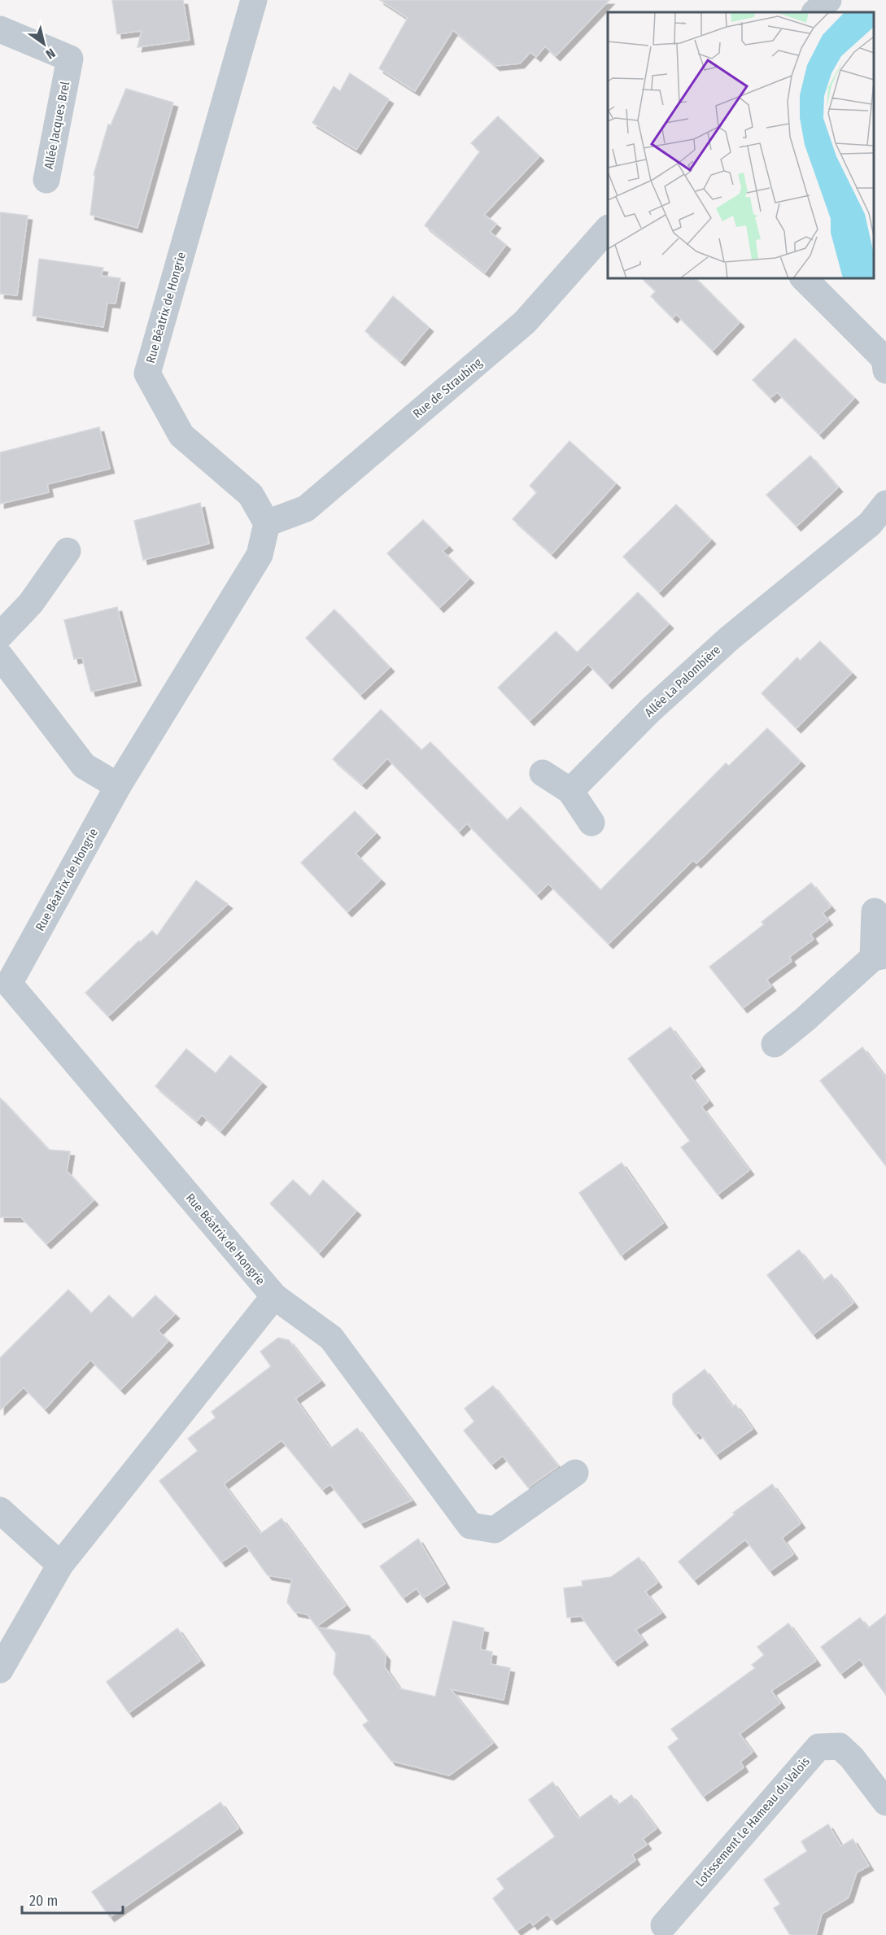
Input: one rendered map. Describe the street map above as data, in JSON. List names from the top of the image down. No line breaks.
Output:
{"streets":{"street":["Allée Jacques Brel","Rue Béatrix de Hongrie","Rue de Straubing","Allée La Palombière","Lotissement Le Hameau du Valois"]},"crossings":[["Rue Béatrix de Hongrie","Rue de Straubing"]],"scale_bar":"20 m","north":"bottom right"}
